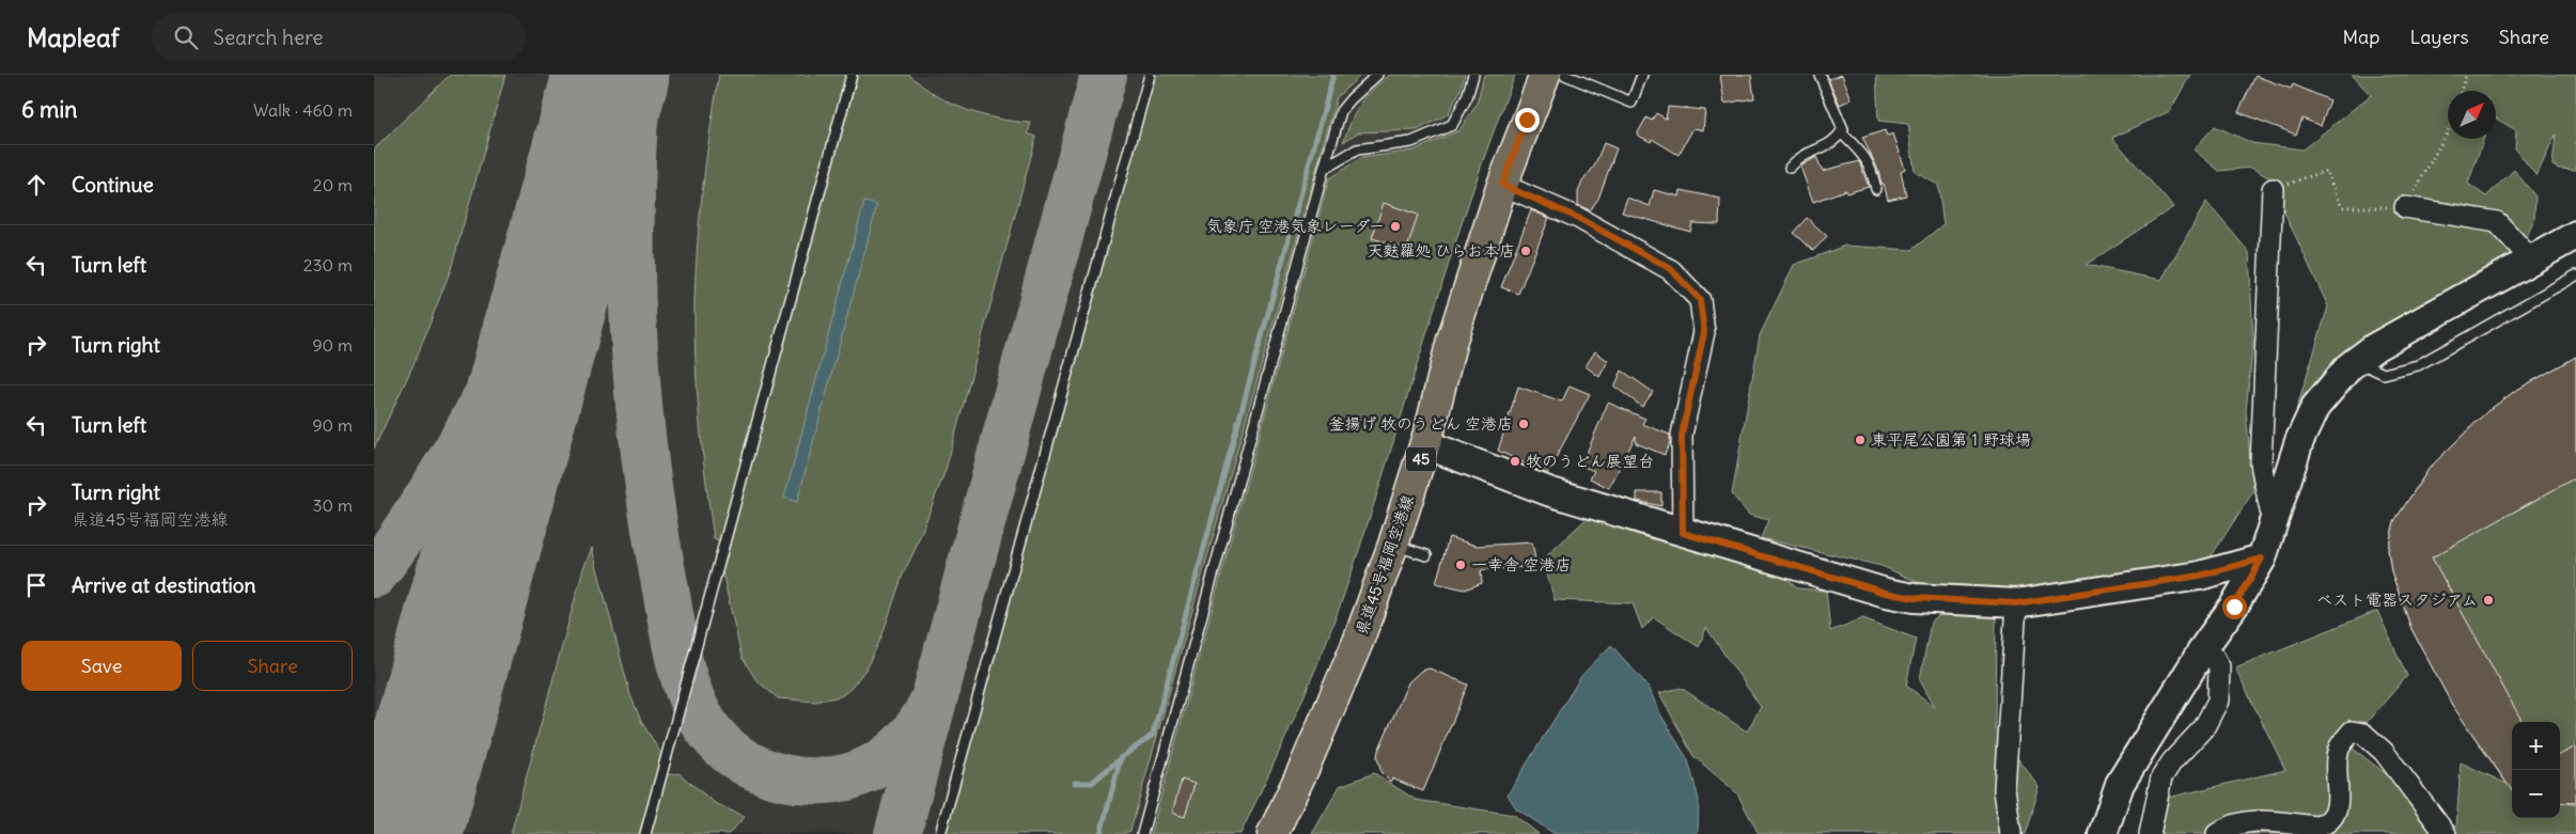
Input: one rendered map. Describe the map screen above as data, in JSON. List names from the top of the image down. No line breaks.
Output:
{"streets":{"main road":["45","県道45号福岡空港線"]},"places":["気象庁 空港気象レーダー","天麩羅処 ひらお本店","釜揚げ 牧のうどん 空港店","東平尾公園第１野球場","牧のうどん展望台","一幸舎 空港店","ベスト電器スタジアム"],"north":"top right","page":{"header":"Mapleaf","search":"Search here","nav":["Map","Layers","Share"],"heading":["6 min","Walk · 460 m"],"list":[["Continue","20 m"],["Turn left","230 m"],["Turn right","90 m"],["Turn left","90 m"],["Turn right","県道45号福岡空港線","30 m"],"Arrive at destination"],"buttons":["Save","Share"],"map_buttons":["+","−"]}}
